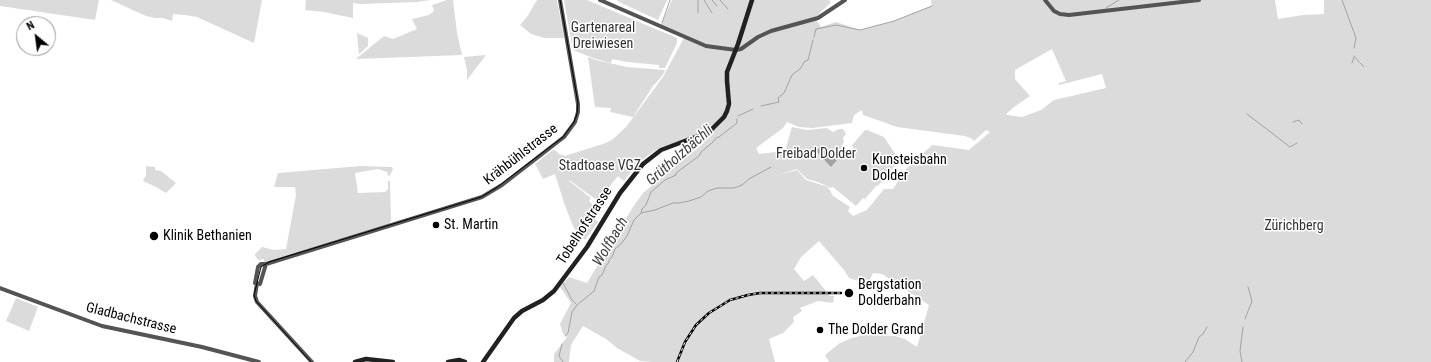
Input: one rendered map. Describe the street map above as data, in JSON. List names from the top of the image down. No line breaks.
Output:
{"streets":{"main road":["Tobelhofstrasse"],"street":["Krähbühlstrasse","Gladbachstrasse"]},"water":["Grütholzbächli","Wolfbach"],"parks":["Gartenareal Dreiwiesen","Freibad Dolder","Stadtoase VGZ","Zürichberg"],"places":["Kunsteisbahn Dolder","St. Martin","Klinik Bethanien","Bergstation Dolderbahn","The Dolder Grand"],"north":"top left"}
